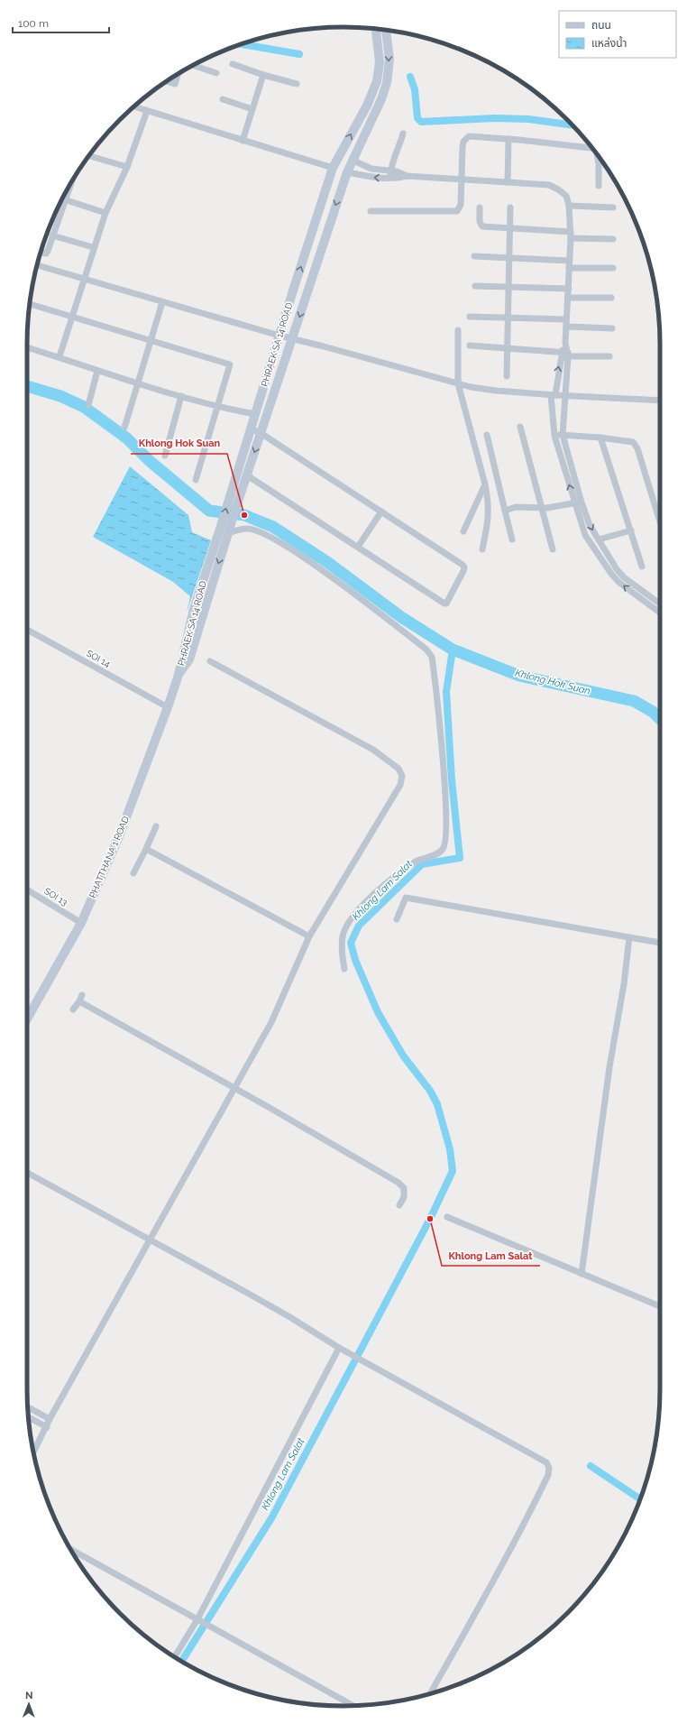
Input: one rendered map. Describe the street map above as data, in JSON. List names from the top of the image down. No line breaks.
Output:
{"streets":{"main road":["PHRAEK SA 14 ROAD","PHATTHANA 1 ROAD"],"street":["SOI 14","SOI 13"]},"crossings":[["PHRAEK SA 14 ROAD","PHATTHANA 1 ROAD"],["SOI 14","PHATTHANA 1 ROAD"],["PHATTHANA 1 ROAD","SOI 13"]],"water":["Khlong Hok Suan","Khlong Lam Salat"],"places":["Khlong Hok Suan","Khlong Lam Salat"],"legend":["ถนน","แหล่งน้ำ"],"scale_bar":"100 m","north":"top"}
